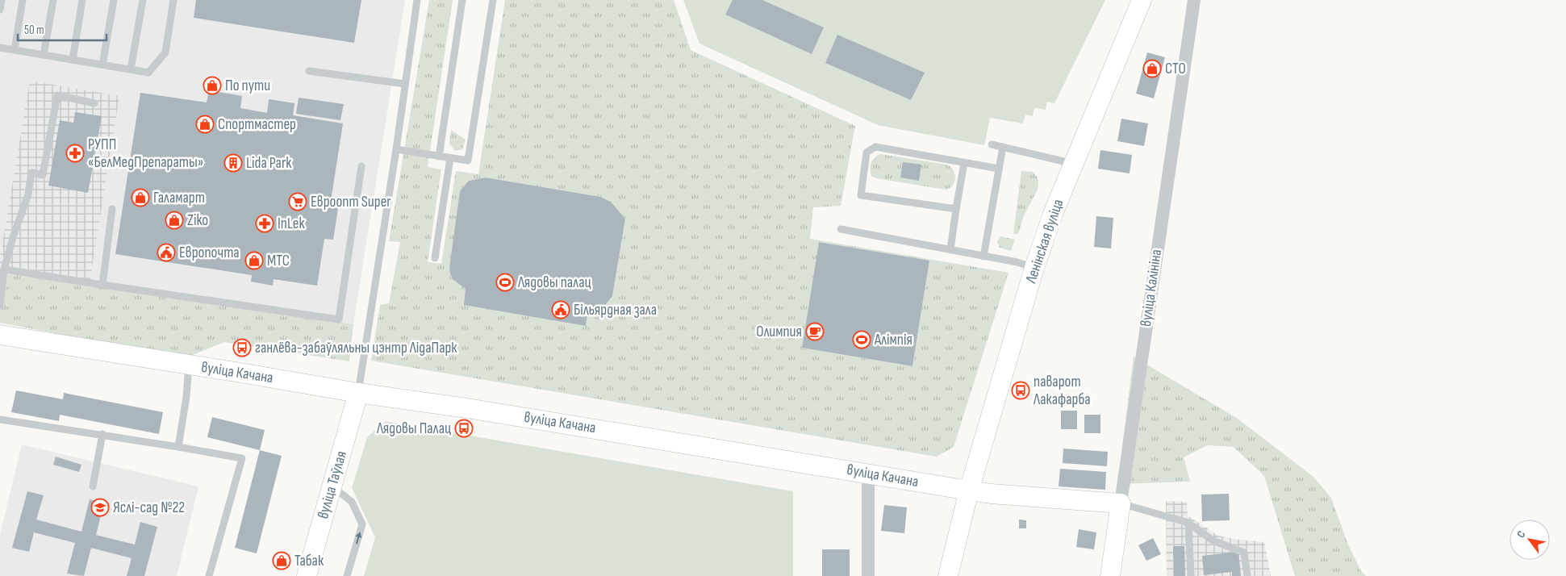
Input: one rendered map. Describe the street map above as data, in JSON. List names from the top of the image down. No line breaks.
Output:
{"streets":{"main road":["Ленінская вуліца","вуліца Калініна","вуліца Качана","вуліца Таўлая"]},"crossings":[["Ленінская вуліца","вуліца Качана"],["вуліца Калініна","вуліца Качана"],["вуліца Качана","вуліца Таўлая"]],"places":{"shop":["СТО","По пути","Спортмастер","Галамарт","Ziko","МТС","Табак"],"pharmacy":["РУПП «БелМедПрепараты»","InLek"],"building":["Lida Park"],"supermarket":["Евроопт Super"],"public building":["Европочта","Більярдная зала"],"sports":["Лядовы палац","Алімпія"],"cafe":["Олимпия"],"bus stop":["ганлёва-забаўляльны цэнтр ЛідаПарк","паварот Лакафарба","Лядовы Палац"],"school or university":["Яслі-сад №22"]},"scale_bar":"50 m","north":"top left"}
